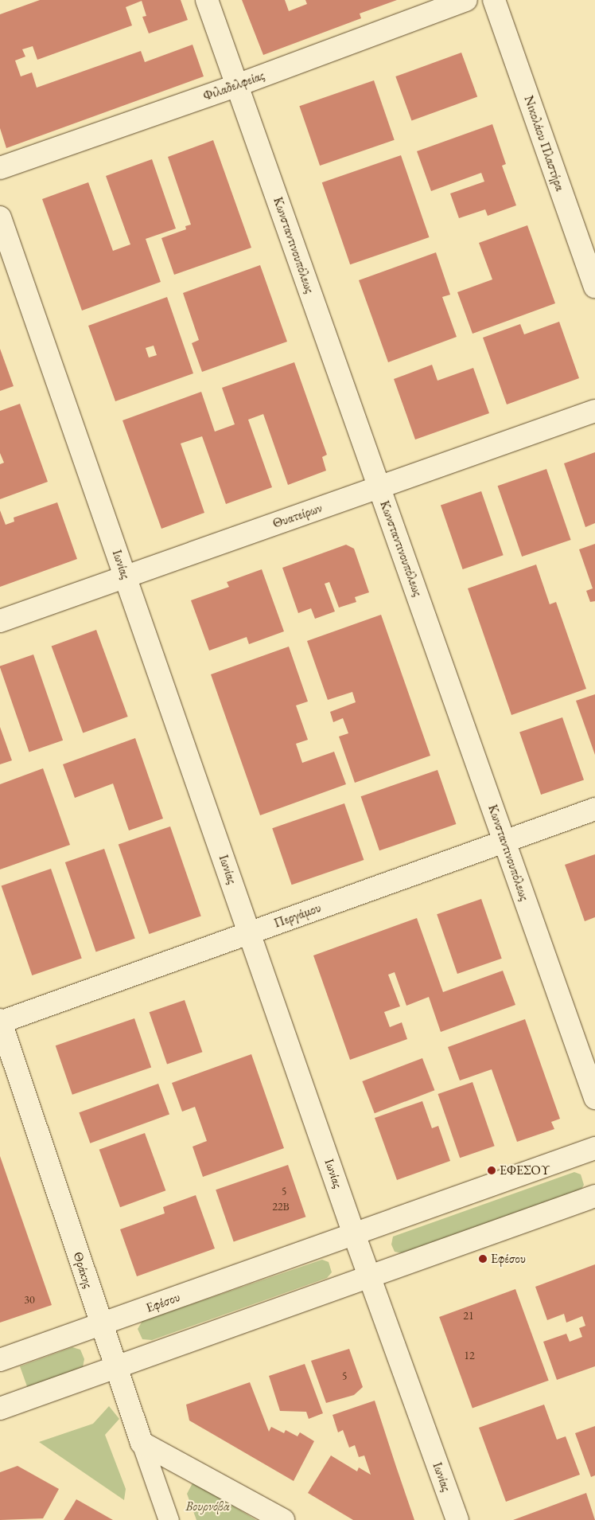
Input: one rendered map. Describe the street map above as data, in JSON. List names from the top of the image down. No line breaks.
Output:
{"streets":{"street":["Φιλαδελφείας","Νικολάου Πλαστήρα","Κωνσταντινουπόλεως","Θυατείρων","Ιωνίας","Περγάμου","Θράκης","Εφέσου"]},"crossings":[["Φιλαδελφείας","Κωνσταντινουπόλεως"],["Κωνσταντινουπόλεως","Θυατείρων"],["Κωνσταντινουπόλεως","Περγάμου"],["Θυατείρων","Ιωνίας"],["Ιωνίας","Περγάμου"],["Ιωνίας","Εφέσου"],["Περγάμου","Θράκης"],["Θράκης","Εφέσου"]],"parks":["Βουρνόβα"],"places":["ΕΦΕΣΟΥ","Εφέσου"],"house_numbers":["5","22Β","30","21","12","5"]}
